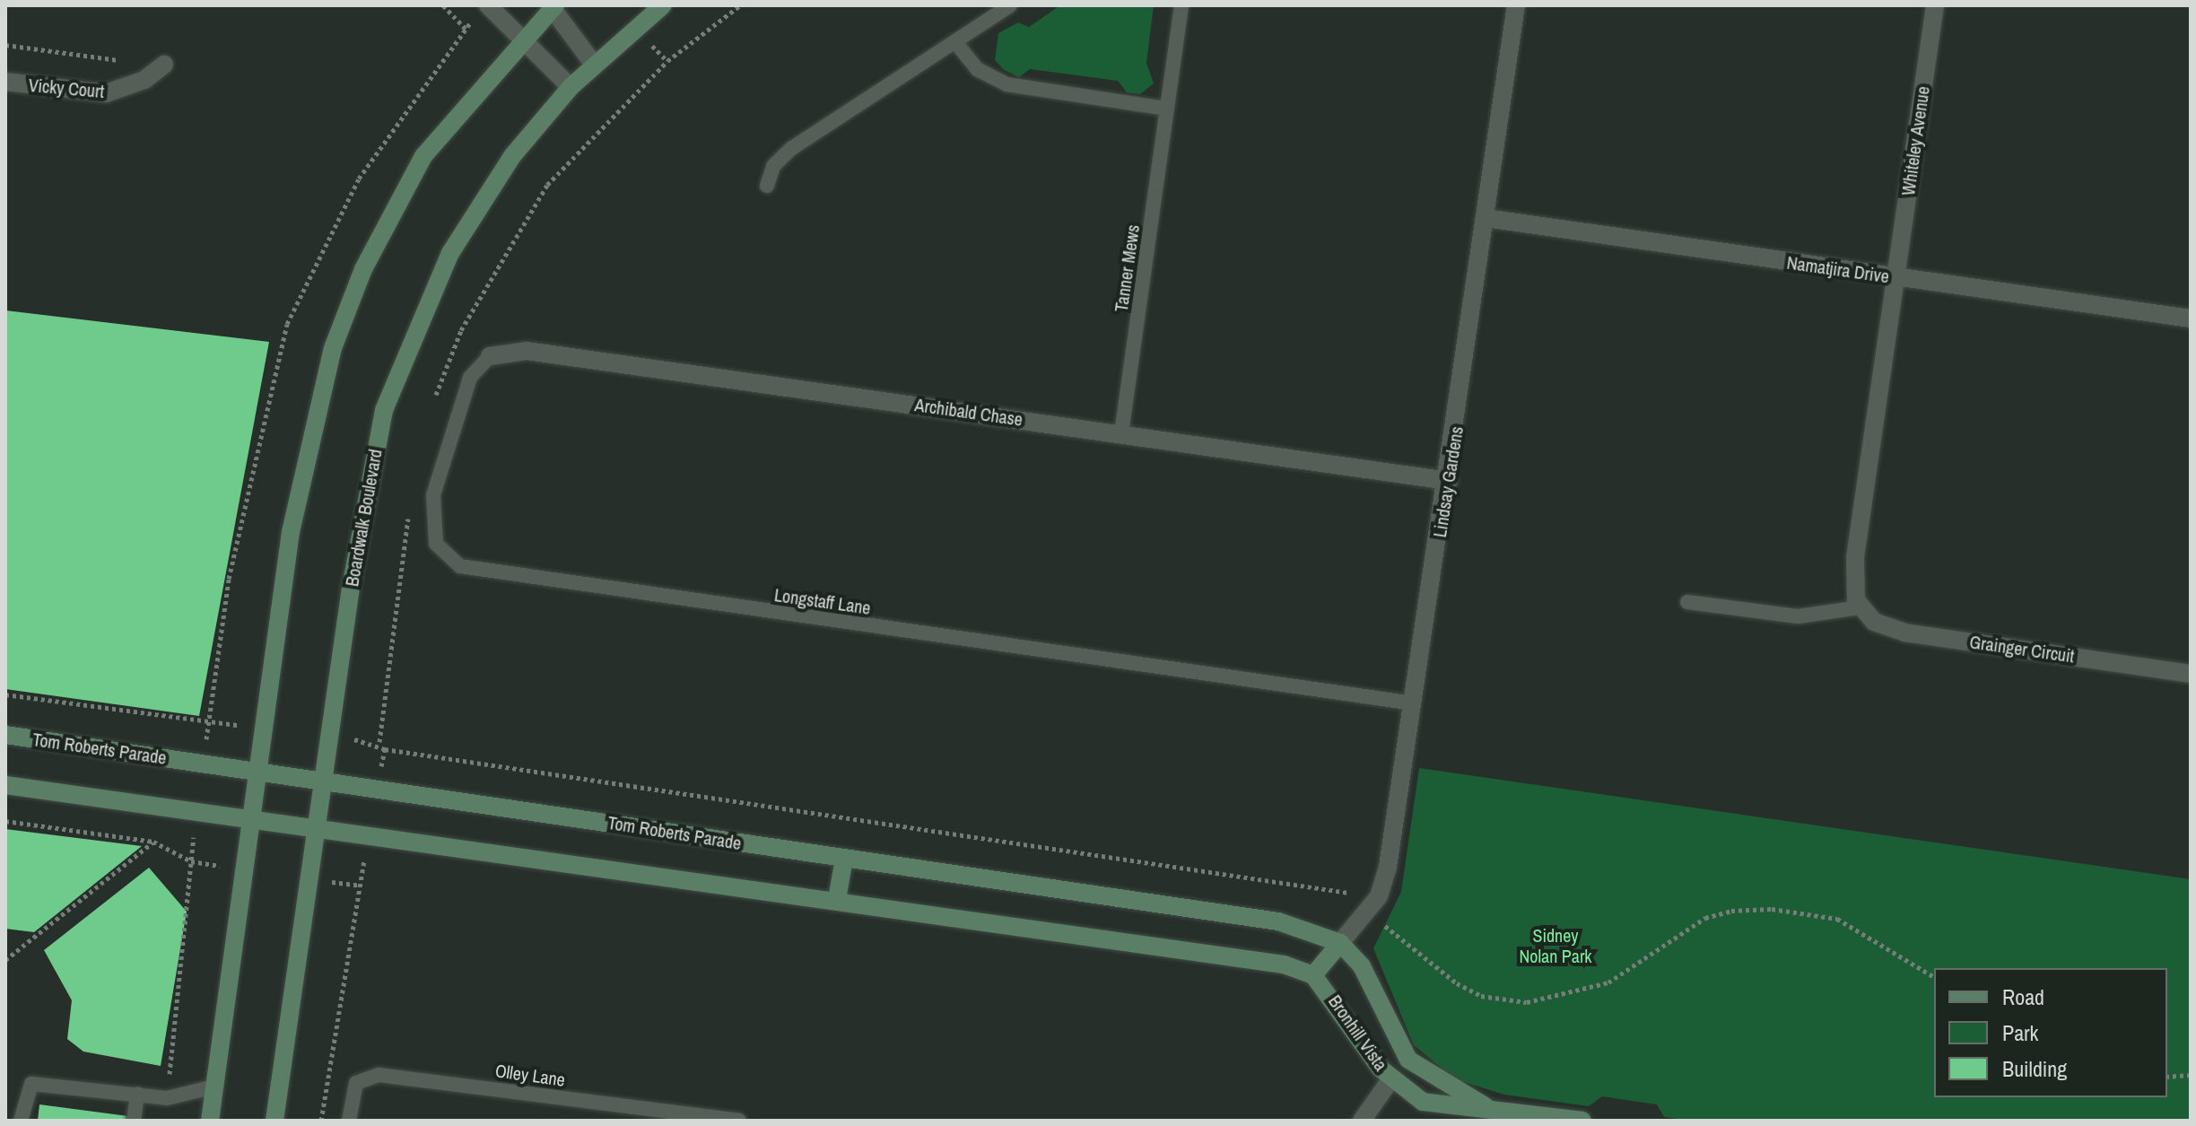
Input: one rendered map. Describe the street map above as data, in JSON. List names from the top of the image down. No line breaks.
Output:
{"streets":{"street":["Vicky Court","Whiteley Avenue","Namatjira Drive","Archibald Chase","Lindsay Gardens","Boardwalk Boulevard","Grainger Circuit","Tom Roberts Parade","Bronhill Vista"],"lane":["Tanner Mews","Longstaff Lane","Olley Lane"]},"crossings":[["Whiteley Avenue","Namatjira Drive"],["Tanner Mews","Archibald Chase"],["Namatjira Drive","Lindsay Gardens"],["Archibald Chase","Lindsay Gardens"],["Archibald Chase","Longstaff Lane"],["Lindsay Gardens","Longstaff Lane"],["Lindsay Gardens","Tom Roberts Parade"],["Lindsay Gardens","Bronhill Vista"],["Boardwalk Boulevard","Tom Roberts Parade"],["Tom Roberts Parade","Bronhill Vista"]],"parks":["Sidney Nolan Park"],"legend":["Road","Park","Building"]}
